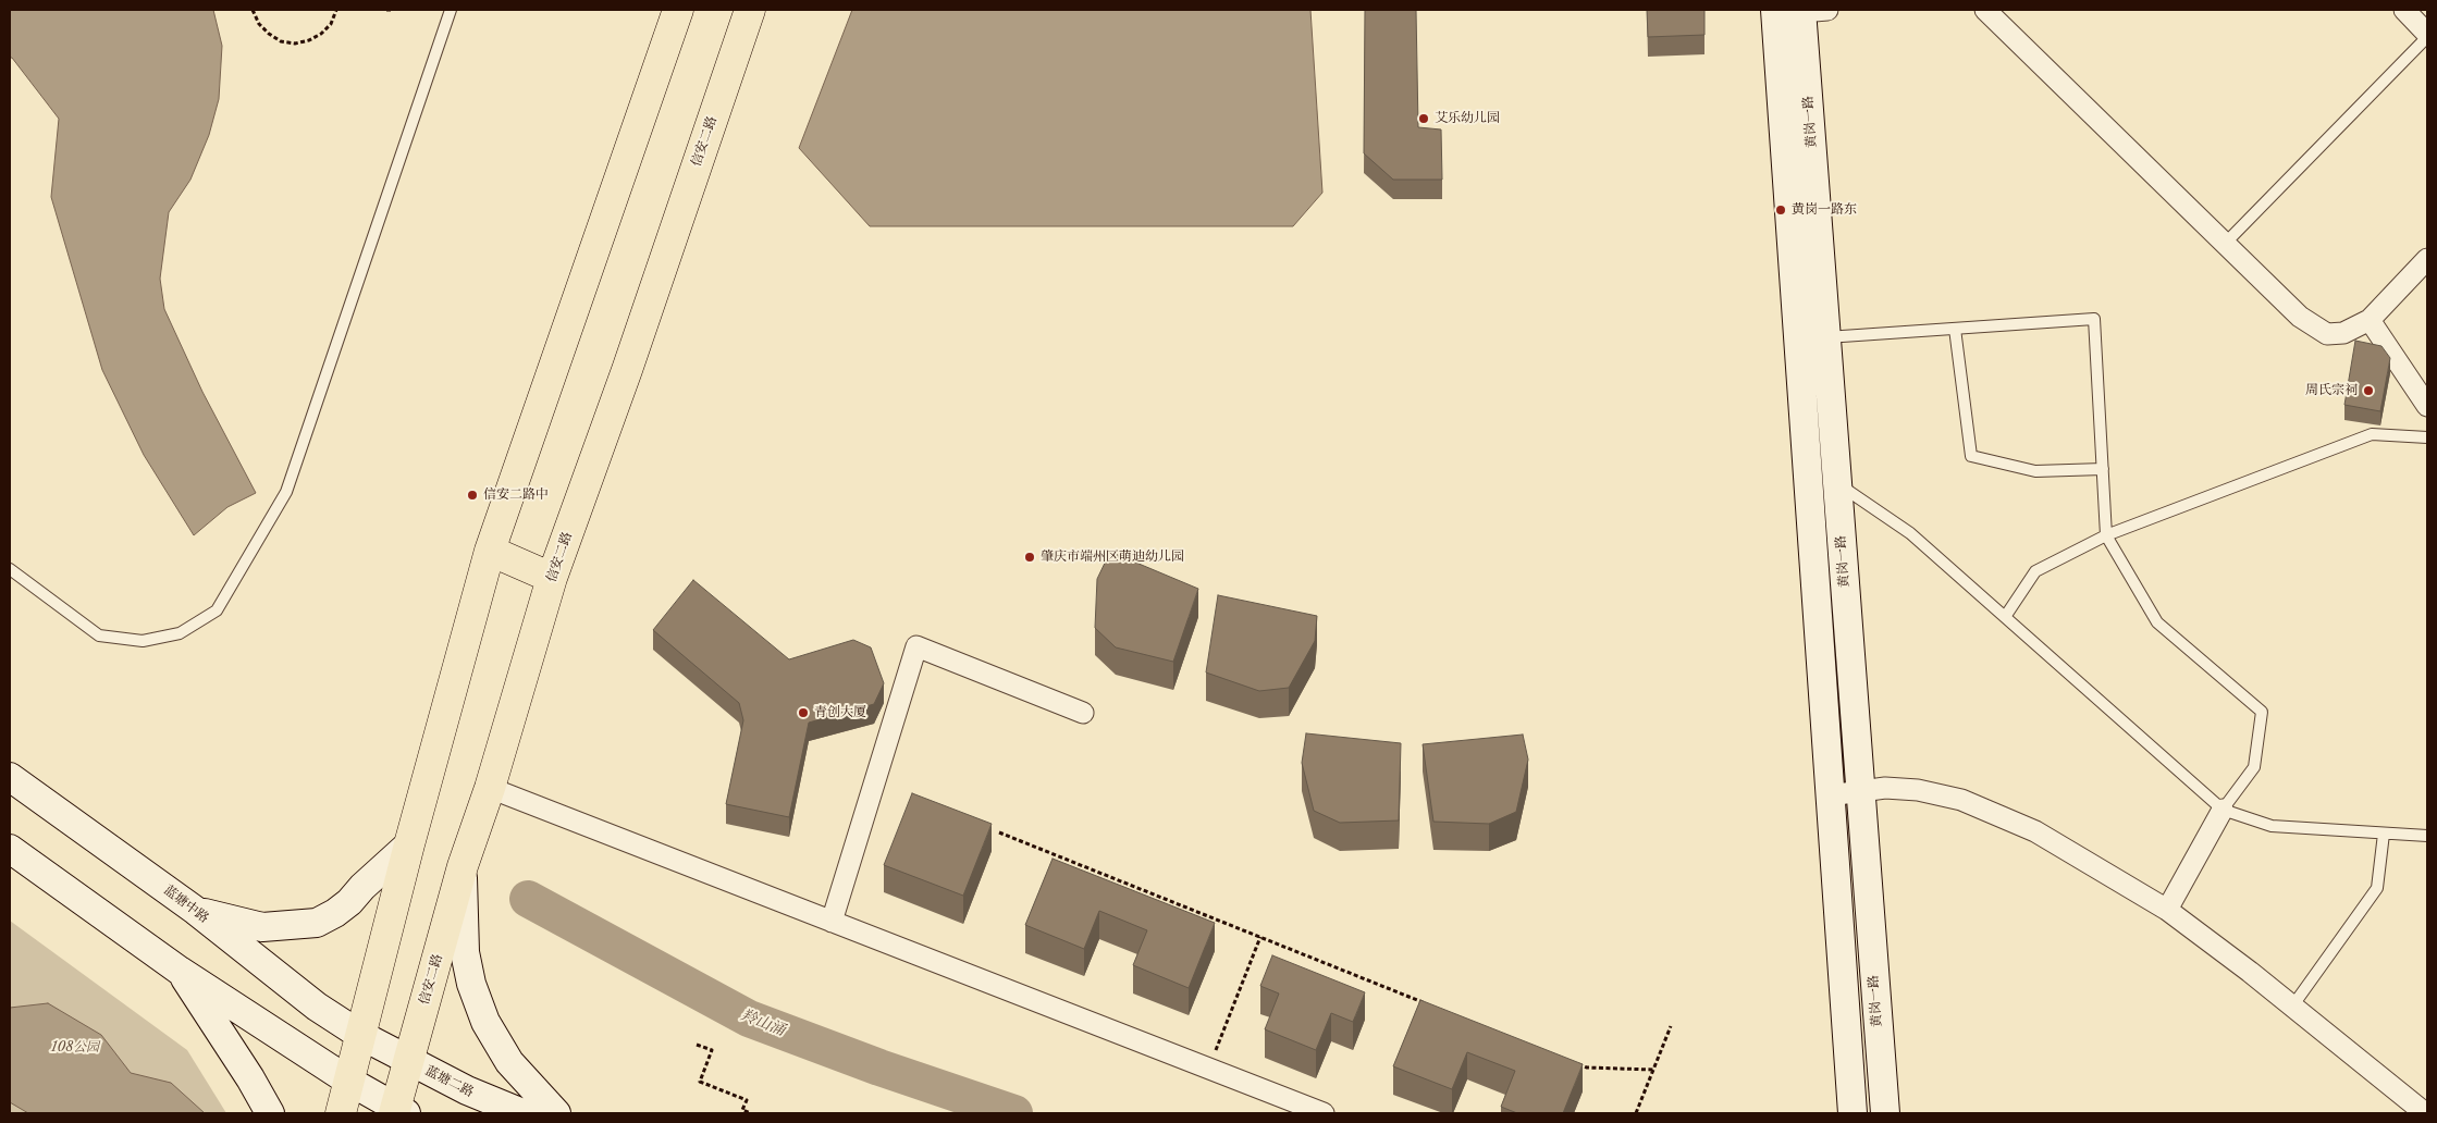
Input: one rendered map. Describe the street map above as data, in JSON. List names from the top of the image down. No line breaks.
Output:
{"streets":{"main road":["黄岗一路","信安二路","蓝塘中路","蓝塘二路"]},"crossings":[["信安二路","蓝塘中路"],["信安二路","蓝塘二路"],["蓝塘中路","蓝塘二路"]],"water":["羚山涌"],"parks":["108公园"],"places":["艾乐幼儿园","黄岗一路东","周氏宗祠","信安二路中","肇庆市端州区萌迪幼儿园","青创大厦"]}
